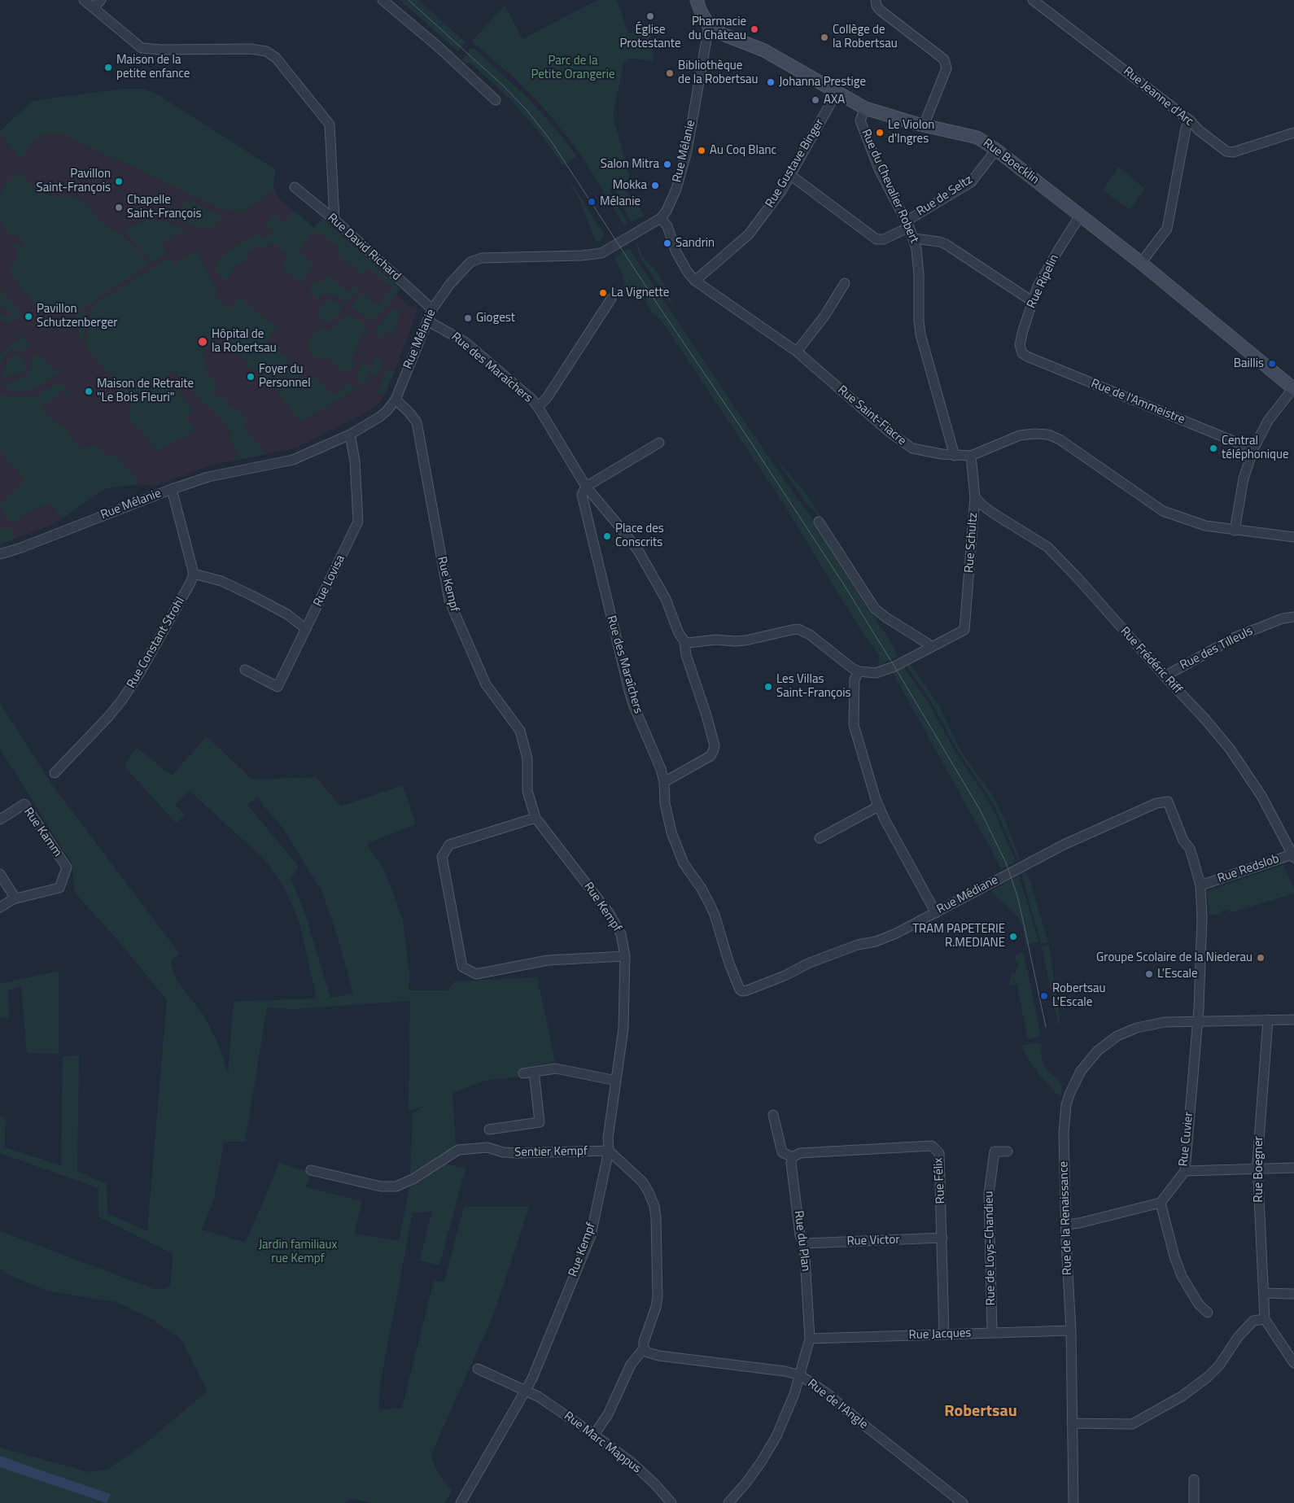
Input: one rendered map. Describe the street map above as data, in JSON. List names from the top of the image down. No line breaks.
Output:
{"streets":{"main road":["Rue Boecklin"],"street":["Rue Jeanne d'Arc","Rue Mélanie","Rue Gustave Binger","Rue du Chevalier Robert","Rue de Seltz","Rue David Richard","Rue Ripelin","Rue des Maraîchers","Rue de l'Ammeistre","Rue Saint-Fiacre","Rue Schultz","Rue Lovisa","Rue Kempf","Rue Constant Strohl","Rue des Tilleuls","Rue Frédéric Riff","Rue Kamm","Rue Redslob","Rue Médiane","Rue Cuvier","Sentier Kempf","Rue Boegner","Rue Félix","Rue de la Renaissance","Rue du Plan","Rue Victor","Rue de Loys-Chandieu","Rue Jacques","Rue de l'Angle","Rue Marc Mappus"]},"crossings":[["Rue Mélanie","Rue Boecklin"],["Rue Mélanie","Rue David Richard"],["Rue Mélanie","Rue des Maraîchers"],["Rue Mélanie","Rue Saint-Fiacre"],["Rue Mélanie","Rue Lovisa"],["Rue Mélanie","Rue Kempf"],["Rue Boecklin","Rue Gustave Binger"],["Rue Boecklin","Rue du Chevalier Robert"],["Rue Boecklin","Rue de Seltz"],["Rue Boecklin","Rue Ripelin"],["Rue Gustave Binger","Rue de Seltz"],["Rue Gustave Binger","Rue Saint-Fiacre"],["Rue du Chevalier Robert","Rue de Seltz"],["Rue du Chevalier Robert","Rue Saint-Fiacre"],["Rue Ripelin","Rue de l'Ammeistre"],["Rue des Maraîchers","Rue Médiane"],["Rue Saint-Fiacre","Rue Schultz"],["Rue Schultz","Rue Frédéric Riff"],["Rue Kempf","Sentier Kempf"],["Rue Kempf","Rue Marc Mappus"],["Rue des Tilleuls","Rue Frédéric Riff"],["Rue Frédéric Riff","Rue Redslob"],["Rue Redslob","Rue Cuvier"],["Rue Médiane","Rue Cuvier"],["Rue Cuvier","Rue de la Renaissance"],["Rue Boegner","Rue de la Renaissance"],["Rue Félix","Rue du Plan"],["Rue Félix","Rue Victor"],["Rue Félix","Rue Jacques"],["Rue de la Renaissance","Rue Jacques"],["Rue du Plan","Rue Victor"],["Rue du Plan","Rue Jacques"],["Rue du Plan","Rue de l'Angle"],["Rue de Loys-Chandieu","Rue Jacques"]],"districts":["Robertsau"],"parks":["Parc de la Petite Orangerie","Jardin familiaux rue Kempf"],"places":["Église Protestante","Pharmacie du Château","Collège de la Robertsau","Maison de la petite enfance","Bibliothèque de la Robertsau","Johanna Prestige","AXA","Le Violon d'Ingres","Au Coq Blanc","Salon Mitra","Pavillon Saint-François","Mokka","Mélanie","Chapelle Saint-François","Sandrin","La Vignette","Pavillon Schutzenberger","Giogest","Hôpital de la Robertsau","Baillis","Foyer du Personnel","Maison de Retraite \"Le Bois Fleuri\"","Central téléphonique","Place des Conscrits","Les Villas Saint-François","TRAM PAPETERIE R.MEDIANE","Groupe Scolaire de la Niederau","L’Escale","Robertsau L'Escale"]}
